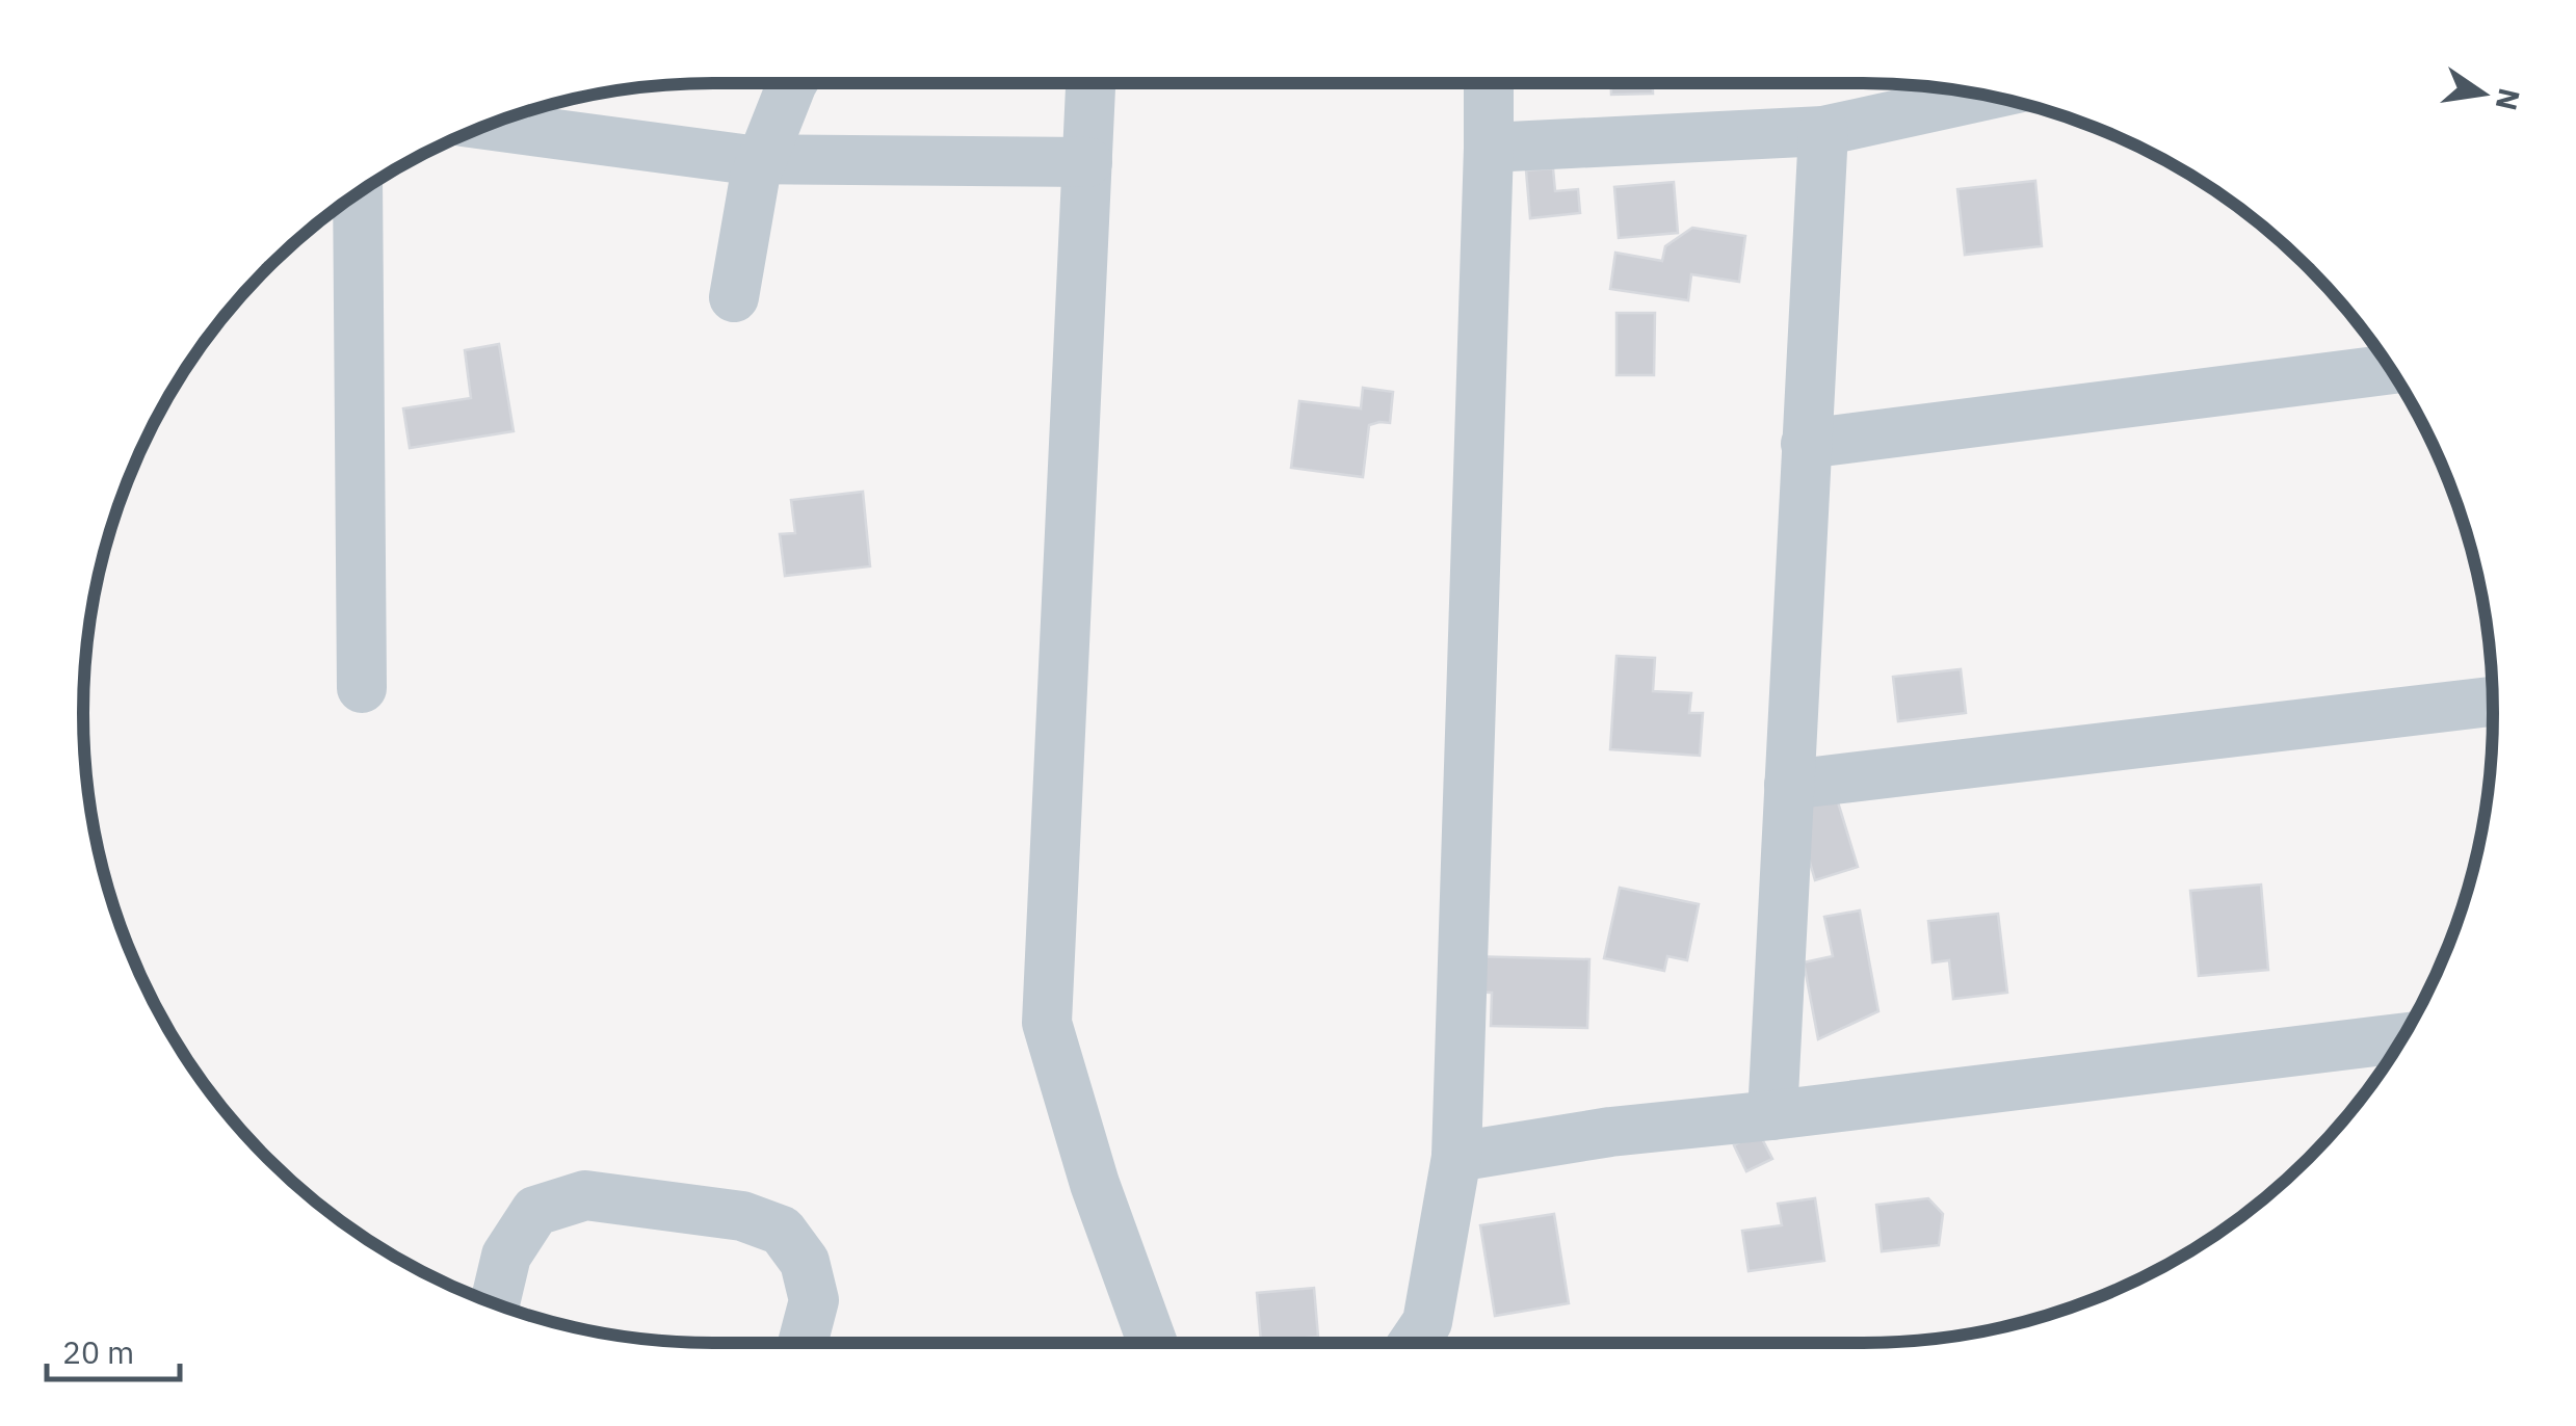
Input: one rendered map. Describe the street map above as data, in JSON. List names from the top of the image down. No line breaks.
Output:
{"scale_bar":"20 m","north":"right"}
